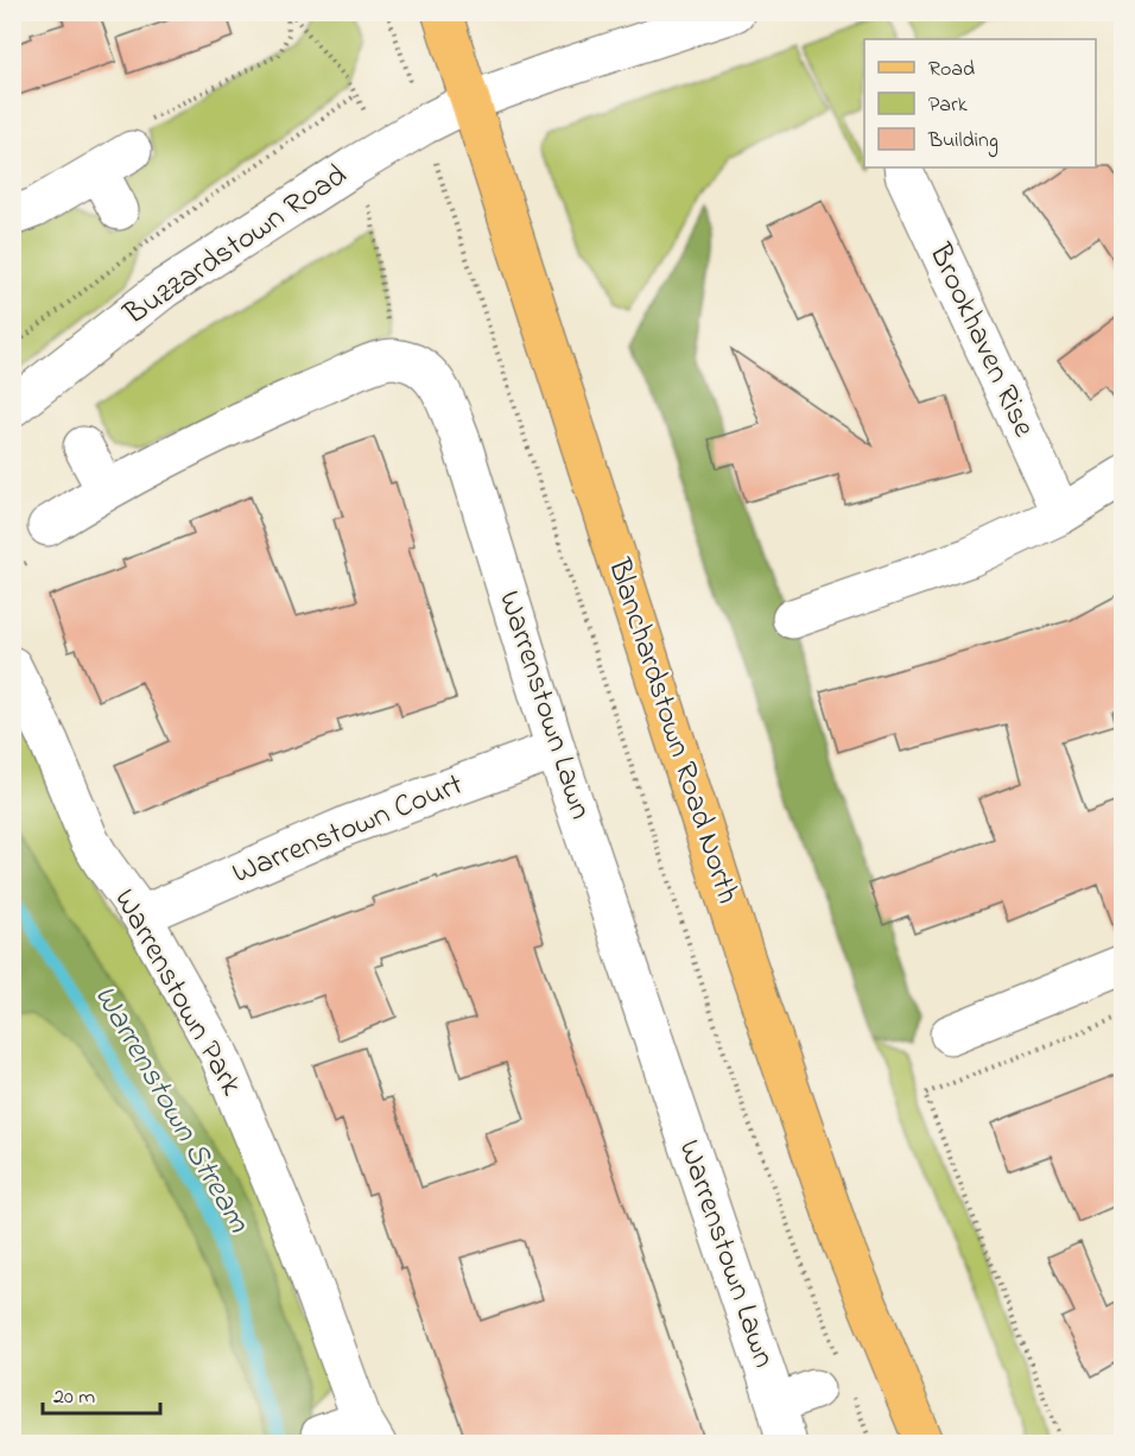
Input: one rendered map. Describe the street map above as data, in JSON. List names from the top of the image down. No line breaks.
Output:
{"streets":{"main road":["Blanchardstown Road North"],"street":["Buzzardstown Road","Brookhaven Rise","Warrenstown Lawn","Warrenstown Court","Warrenstown Park"]},"crossings":[["Buzzardstown Road","Blanchardstown Road North"],["Warrenstown Lawn","Warrenstown Court"],["Warrenstown Court","Warrenstown Park"]],"water":["Warrenstown Stream"],"legend":["Road","Park","Building"],"scale_bar":"20 m"}
